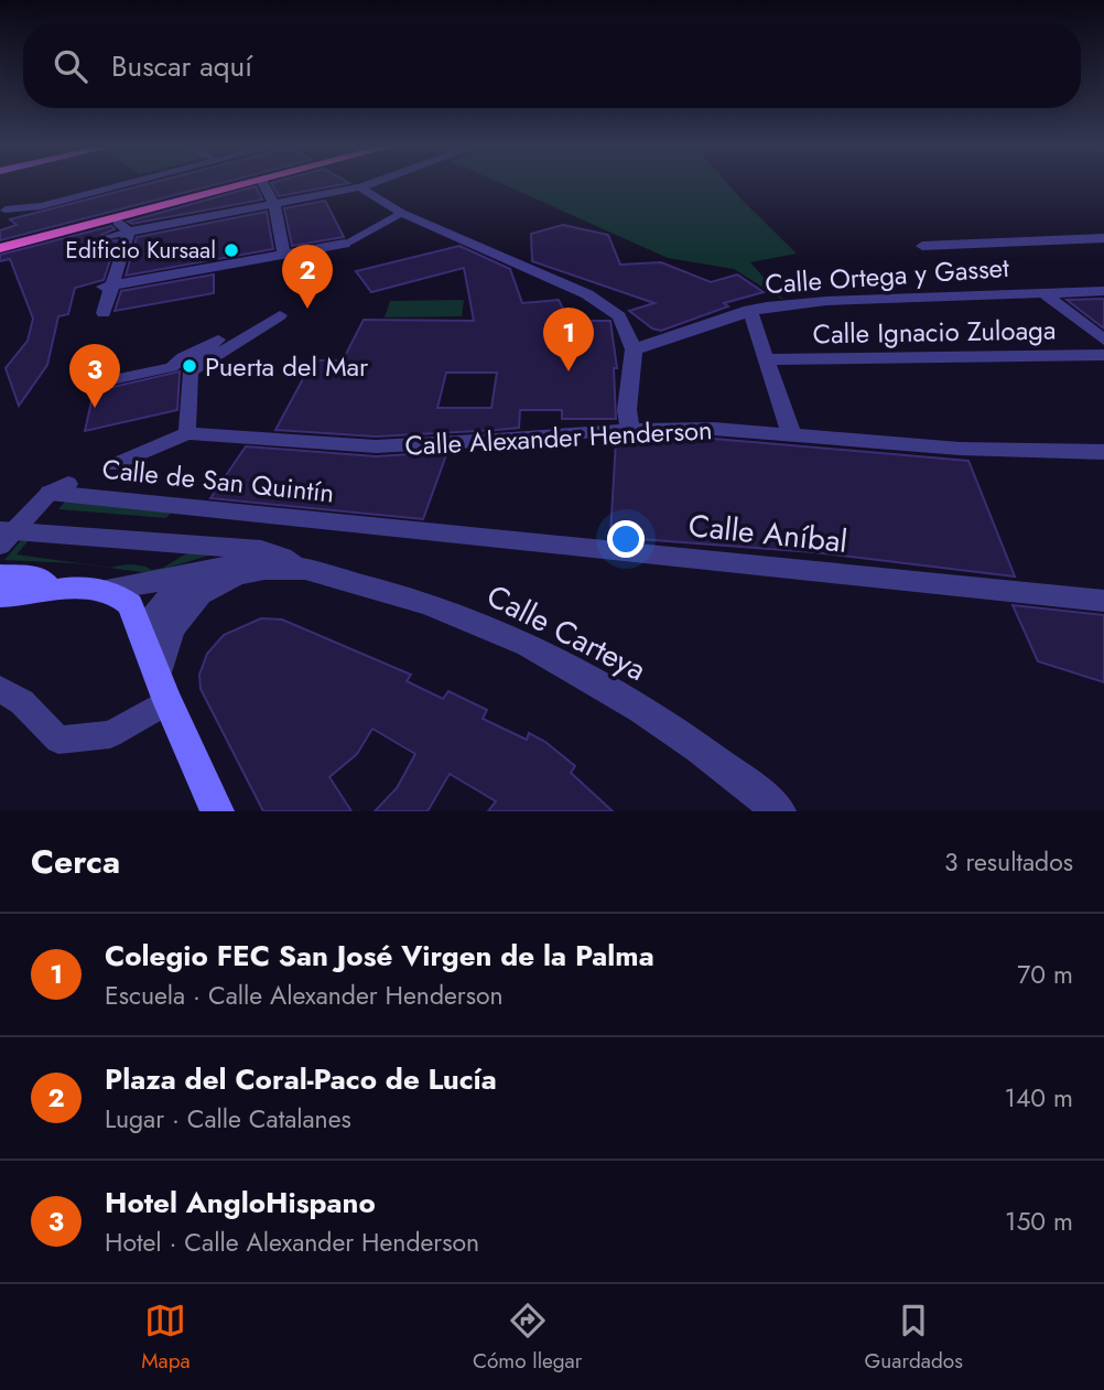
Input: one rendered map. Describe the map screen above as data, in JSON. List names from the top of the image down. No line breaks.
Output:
{"streets":{"street":["Calle Ortega y Gasset","Calle Ignacio Zuloaga","Calle Alexander Henderson","Calle de San Quintín","Calle Aníbal","Calle Carteya"]},"crossings":[["Calle de San Quintín","Calle Aníbal"]],"places":["Edificio Kursaal","Puerta del Mar"],"page":{"search":"Buscar aquí","pins":["2","1","3"],"heading":["Cerca","3 resultados"],"list":[{"mark":"1","name":"Colegio FEC San José Virgen de la Palma","note":"Escuela · Calle Alexander Henderson","value":"70 m"},{"mark":"2","name":"Plaza del Coral-Paco de Lucía","note":"Lugar · Calle Catalanes","value":"140 m"},{"mark":"3","name":"Hotel AngloHispano","note":"Hotel · Calle Alexander Henderson","value":"150 m"}],"nav":["Mapa","Cómo llegar","Guardados"]}}
